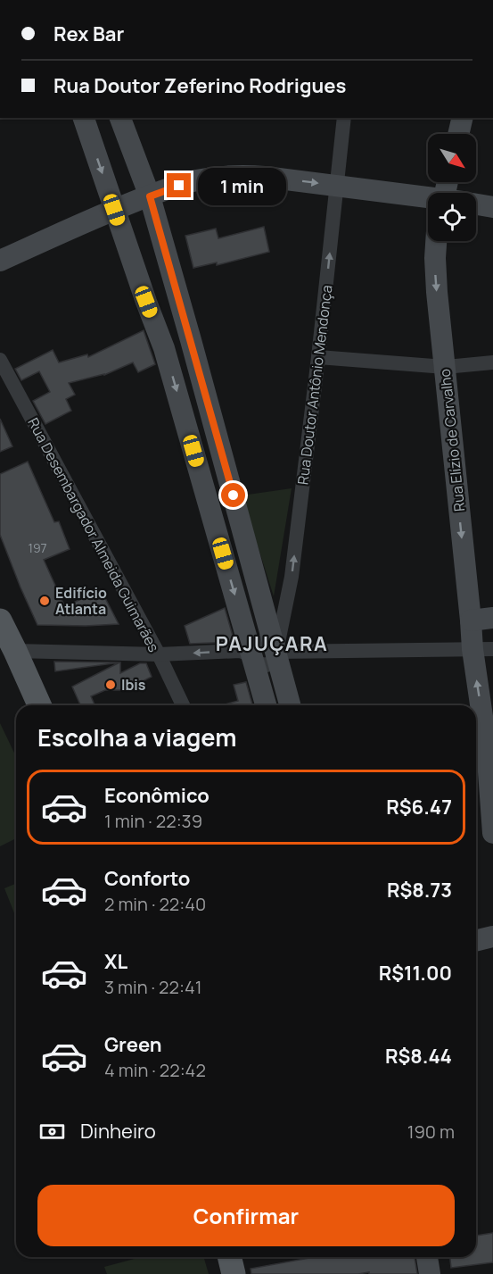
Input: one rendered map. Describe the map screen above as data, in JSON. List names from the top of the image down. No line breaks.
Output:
{"streets":{"street":["Rua Doutor Antônio Mendonça","Rua Elízio de Carvalho","Rua Desembargador Almeida Guimarães"]},"districts":["PAJUÇARA"],"places":["Edifício Atlanta","Ibis"],"house_numbers":["197"],"north":"bottom right","page":{"banner":["Rex Bar","Rua Doutor Zeferino Rodrigues"],"bubble":"1 min","heading":"Escolha a viagem","list":[{"name":"Econômico","note":"1 min · 22:39","value":"R$6.47"},{"name":"Conforto","note":"2 min · 22:40","value":"R$8.73"},{"name":"XL","note":"3 min · 22:41","value":"R$11.00"},{"name":"Green","note":"4 min · 22:42","value":"R$8.44"}],"pay":["Dinheiro","190 m"],"buttons":"Confirmar"}}
